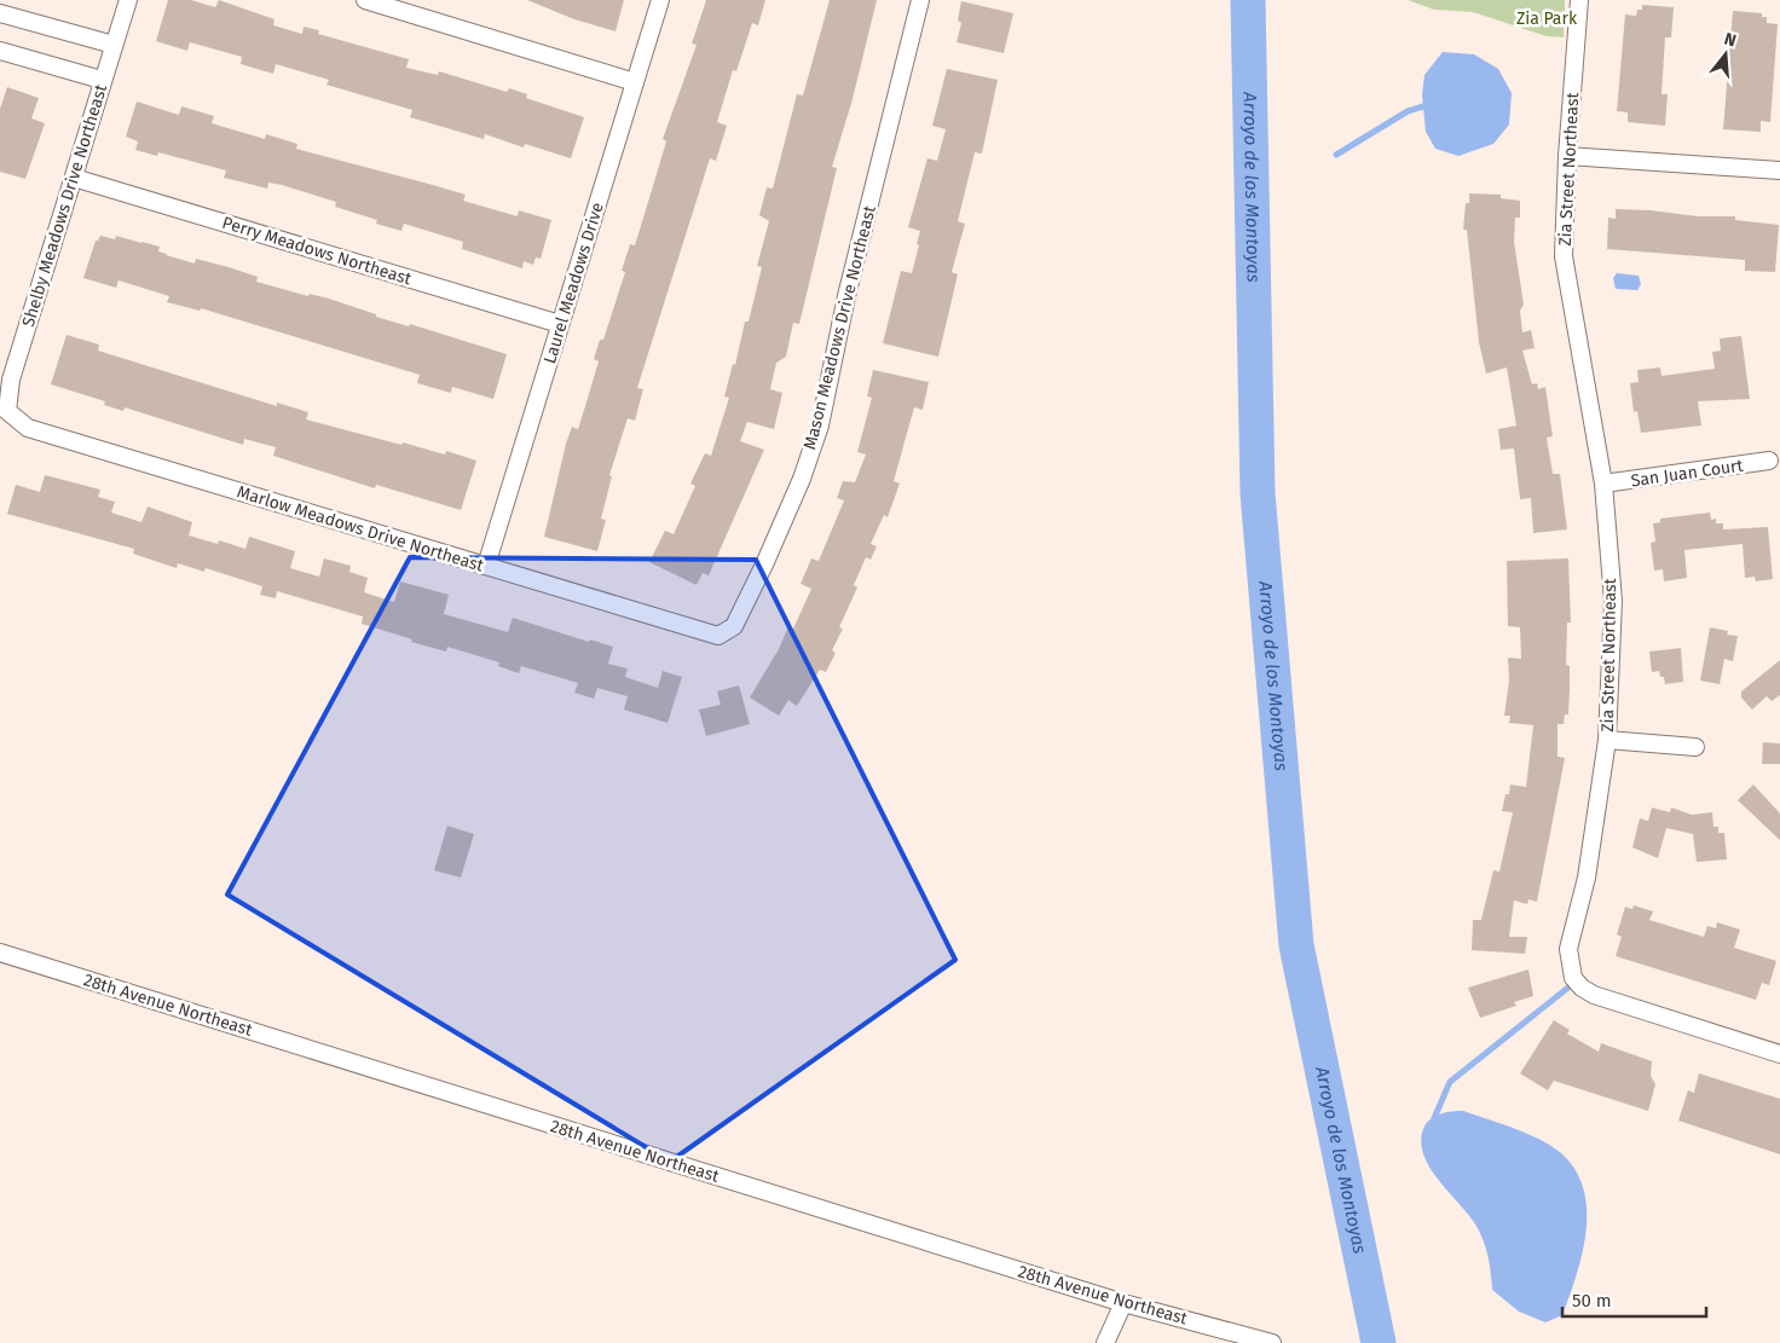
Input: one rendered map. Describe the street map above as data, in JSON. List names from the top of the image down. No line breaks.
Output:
{"streets":{"street":["Zia Street Northeast","Shelby Meadows Drive Northeast","Perry Meadows Northeast","Laurel Meadows Drive","Mason Meadows Drive Northeast","San Juan Court","Marlow Meadows Drive Northeast","28th Avenue Northeast"]},"crossings":[["Zia Street Northeast","San Juan Court"],["Shelby Meadows Drive Northeast","Perry Meadows Northeast"],["Shelby Meadows Drive Northeast","Marlow Meadows Drive Northeast"],["Perry Meadows Northeast","Laurel Meadows Drive"],["Laurel Meadows Drive","Marlow Meadows Drive Northeast"],["Mason Meadows Drive Northeast","Marlow Meadows Drive Northeast"]],"water":["Arroyo de los Montoyas"],"parks":["Zia Park"],"scale_bar":"50 m","north":"top"}
